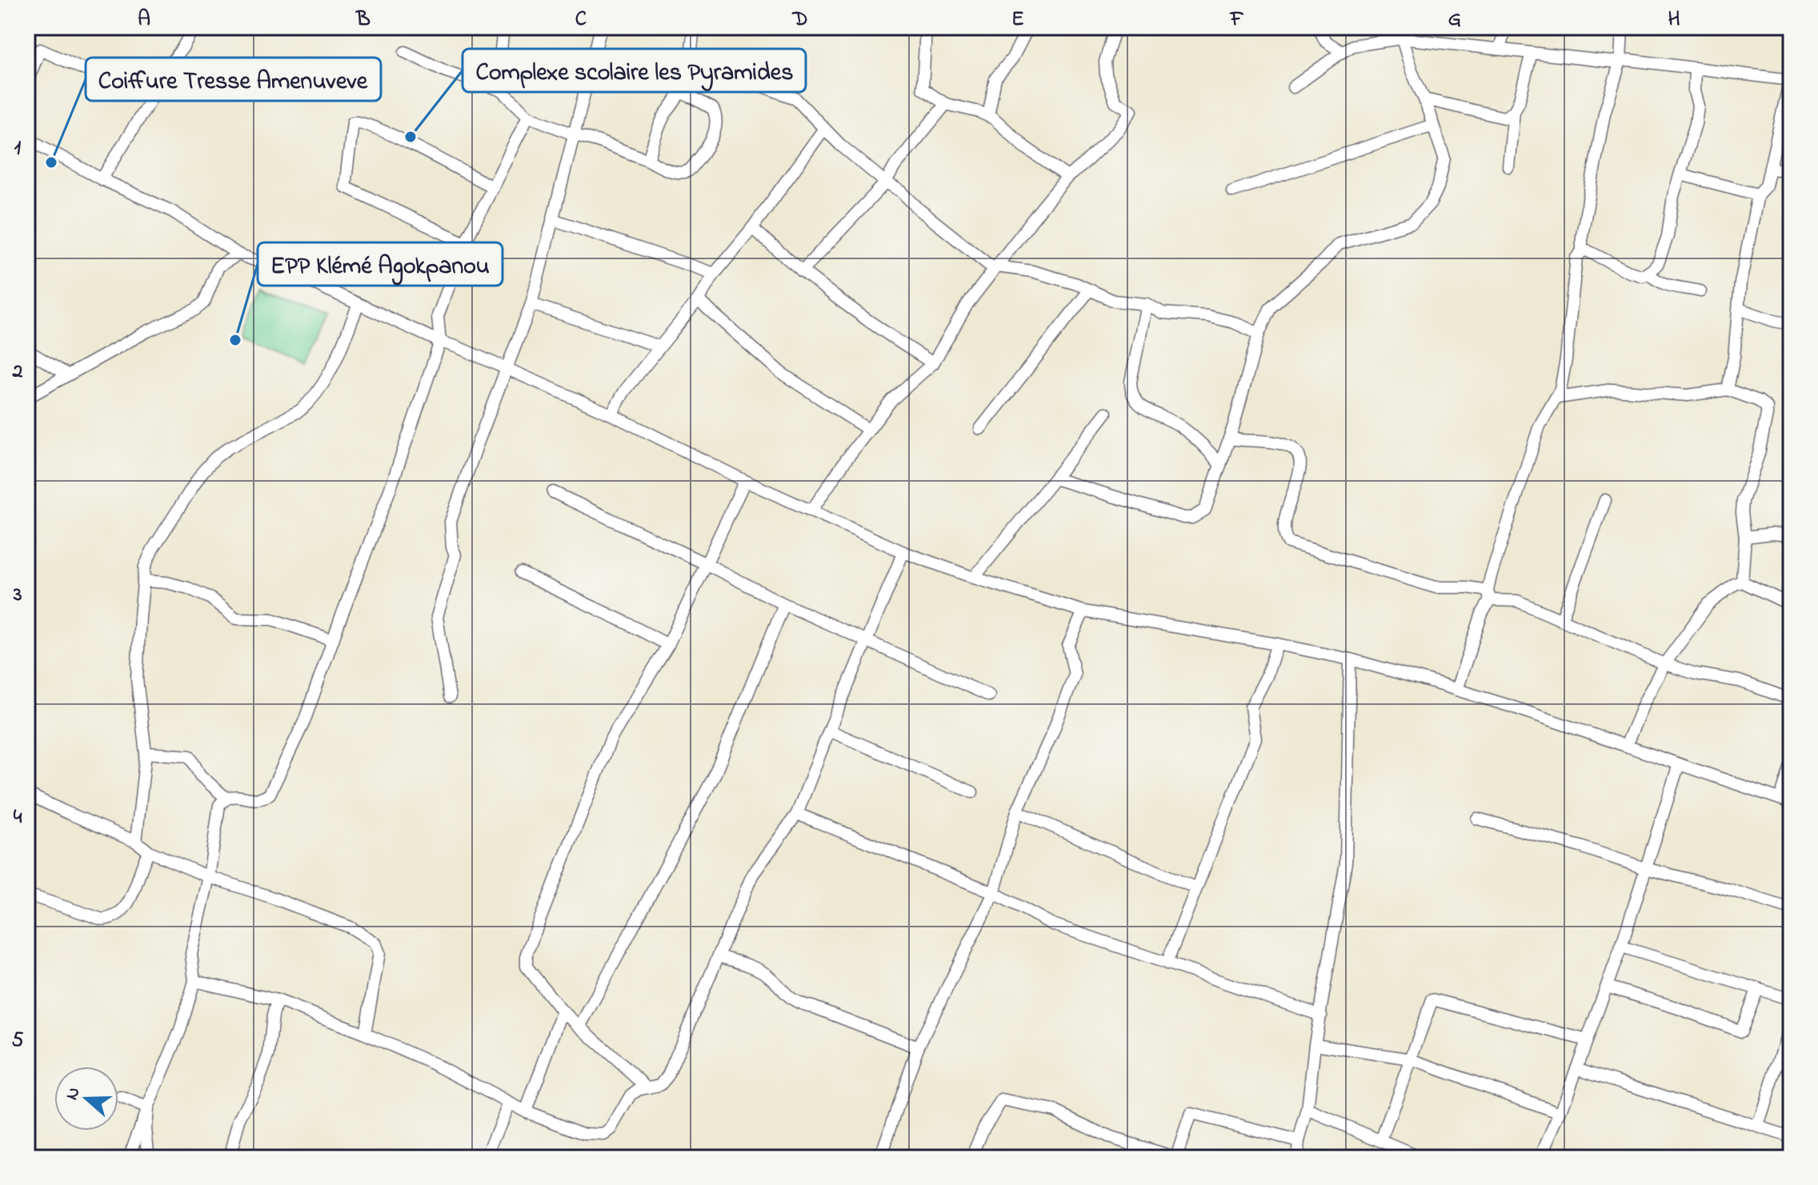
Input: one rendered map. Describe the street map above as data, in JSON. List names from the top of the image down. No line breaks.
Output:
{"places":["Complexe scolaire les Pyramides","Coiffure Tresse Amenuveve","EPP Klémé Agokpanou"],"north":"left","grid":{"columns":["A","B","C","D","E","F","G","H"],"rows":["1","2","3","4","5"]}}
